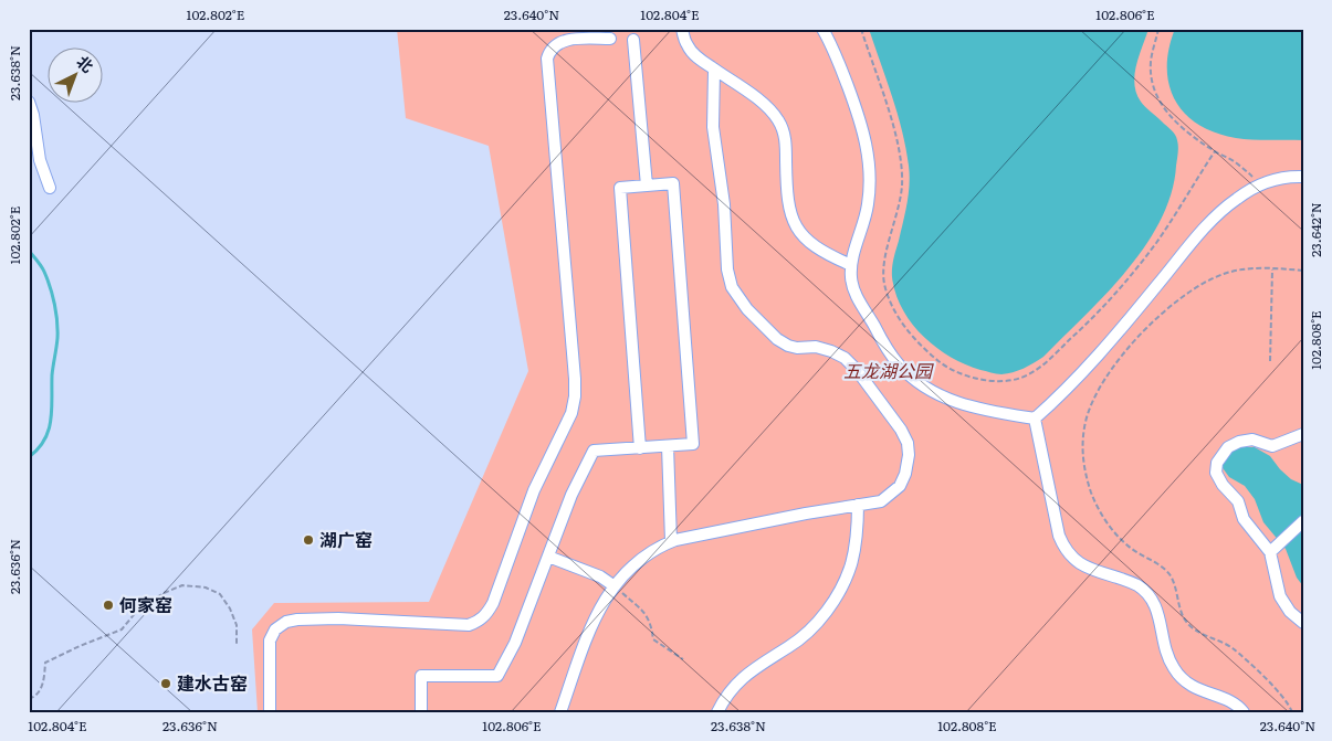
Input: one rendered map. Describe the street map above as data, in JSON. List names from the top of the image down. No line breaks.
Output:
{"parks":["五龙湖公园"],"places":["湖广窑","何家窑","建水古窑"],"north":"top right","coordinates":["102.802°E","23.640°N","102.804°E","102.806°E","23.638°N","23.642°N","102.808°E","23.636°N"]}
